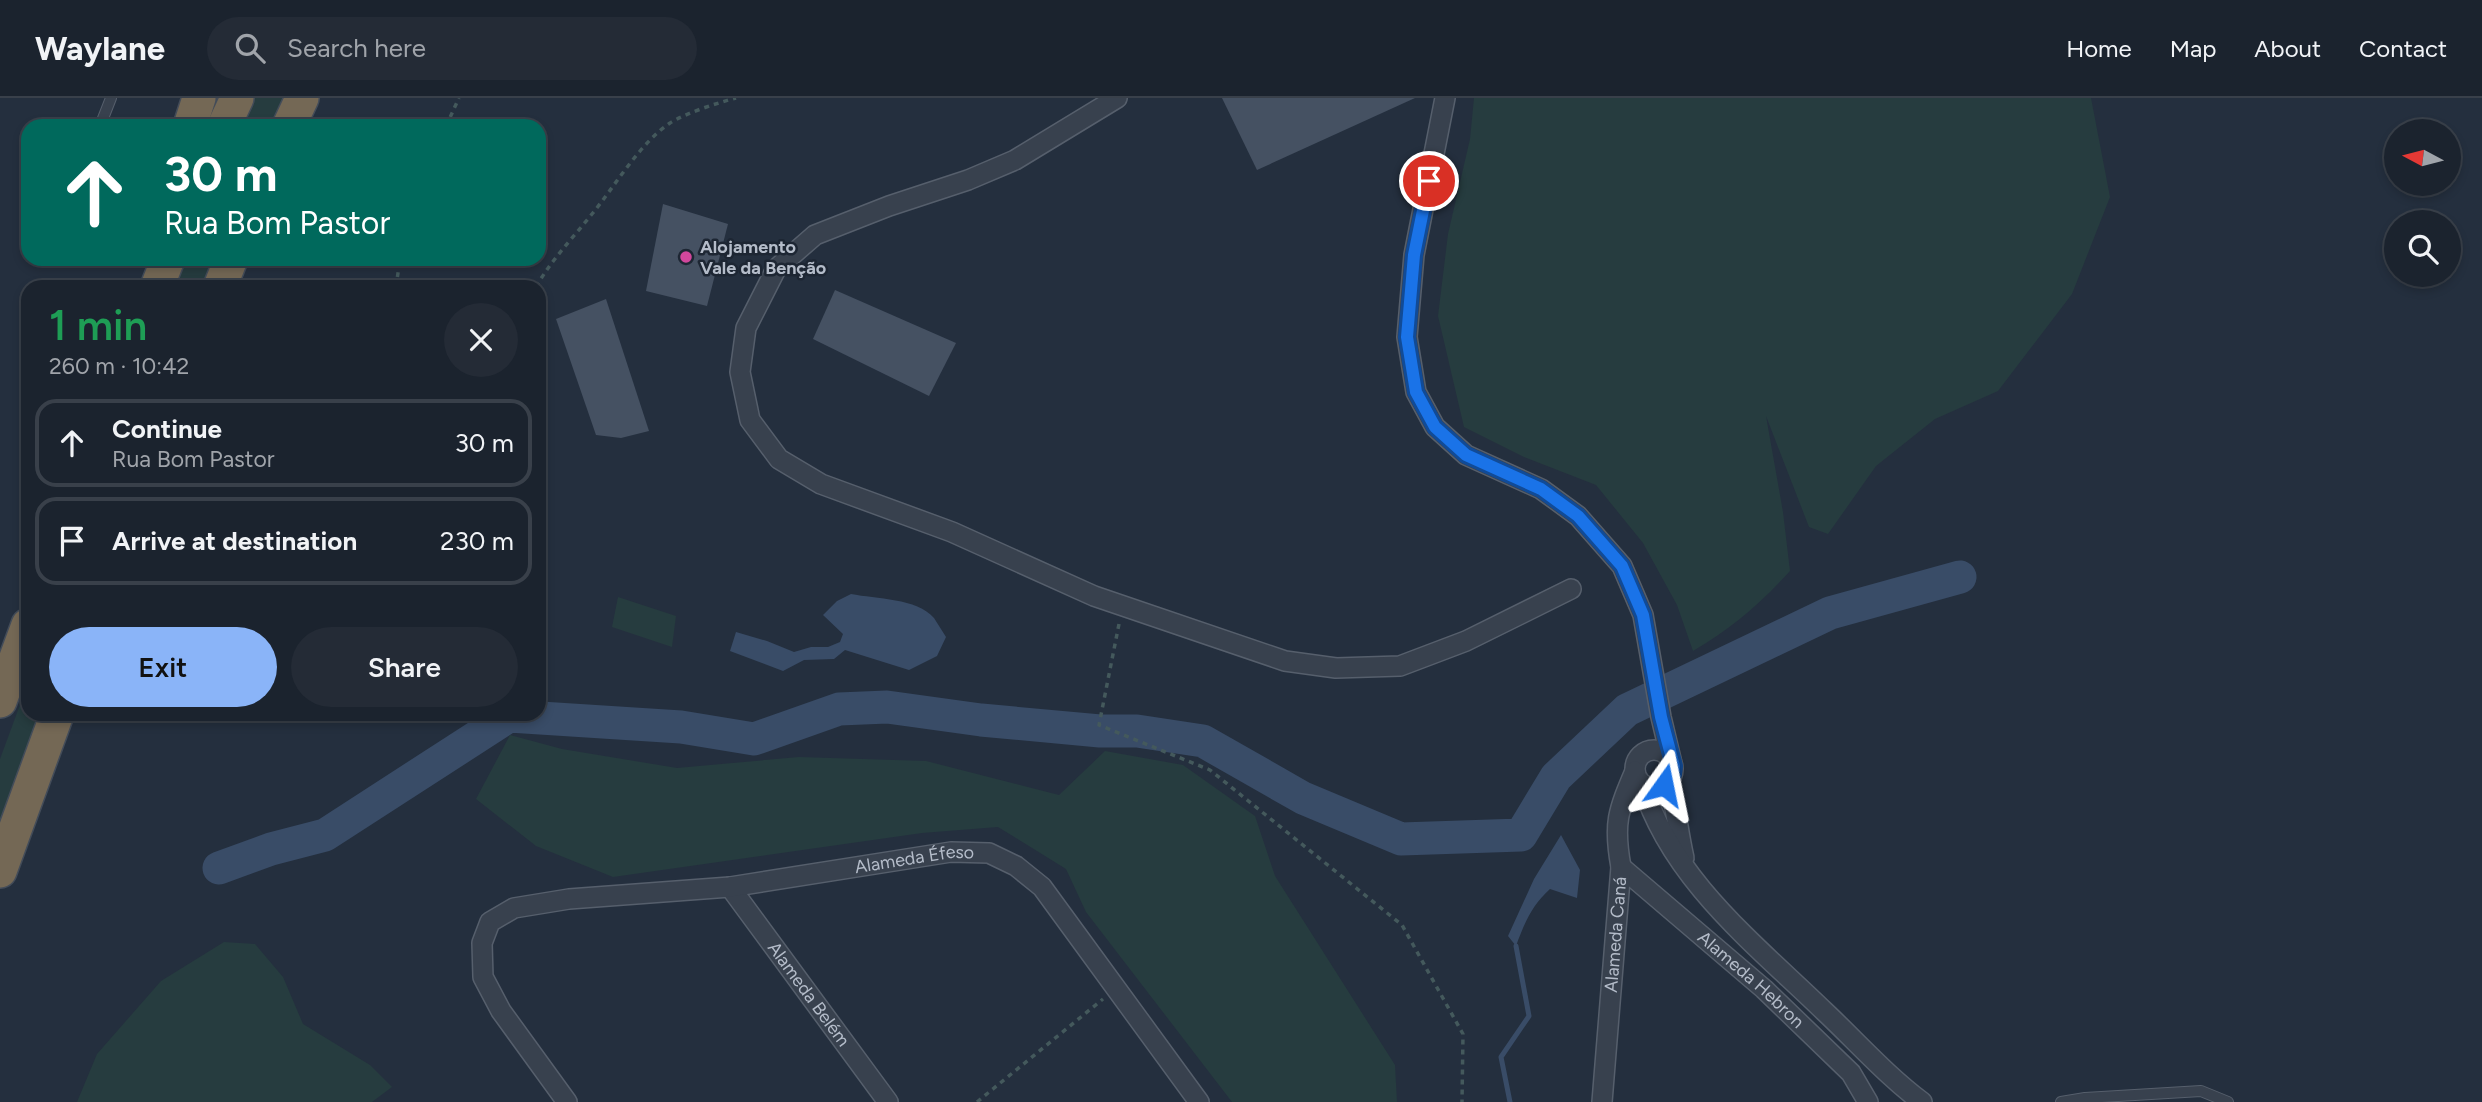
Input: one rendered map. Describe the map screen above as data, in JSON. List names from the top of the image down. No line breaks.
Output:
{"streets":{"street":["Alameda Éfeso","Alameda Caná","Alameda Hebron","Alameda Belém"]},"crossings":[["Alameda Éfeso","Alameda Belém"],["Alameda Caná","Alameda Hebron"]],"places":["Alojamento Vale da Benção"],"north":"left","page":{"header":"Waylane","search":"Search here","nav":["Home","Map","About","Contact"],"turn":["30 m","Rua Bom Pastor"],"heading":["1 min","260 m · 10:42"],"list":[{"name":"Continue","note":"Rua Bom Pastor","value":"30 m"},{"name":"Arrive at destination","value":"230 m"}],"buttons":["Exit","Share"]}}
